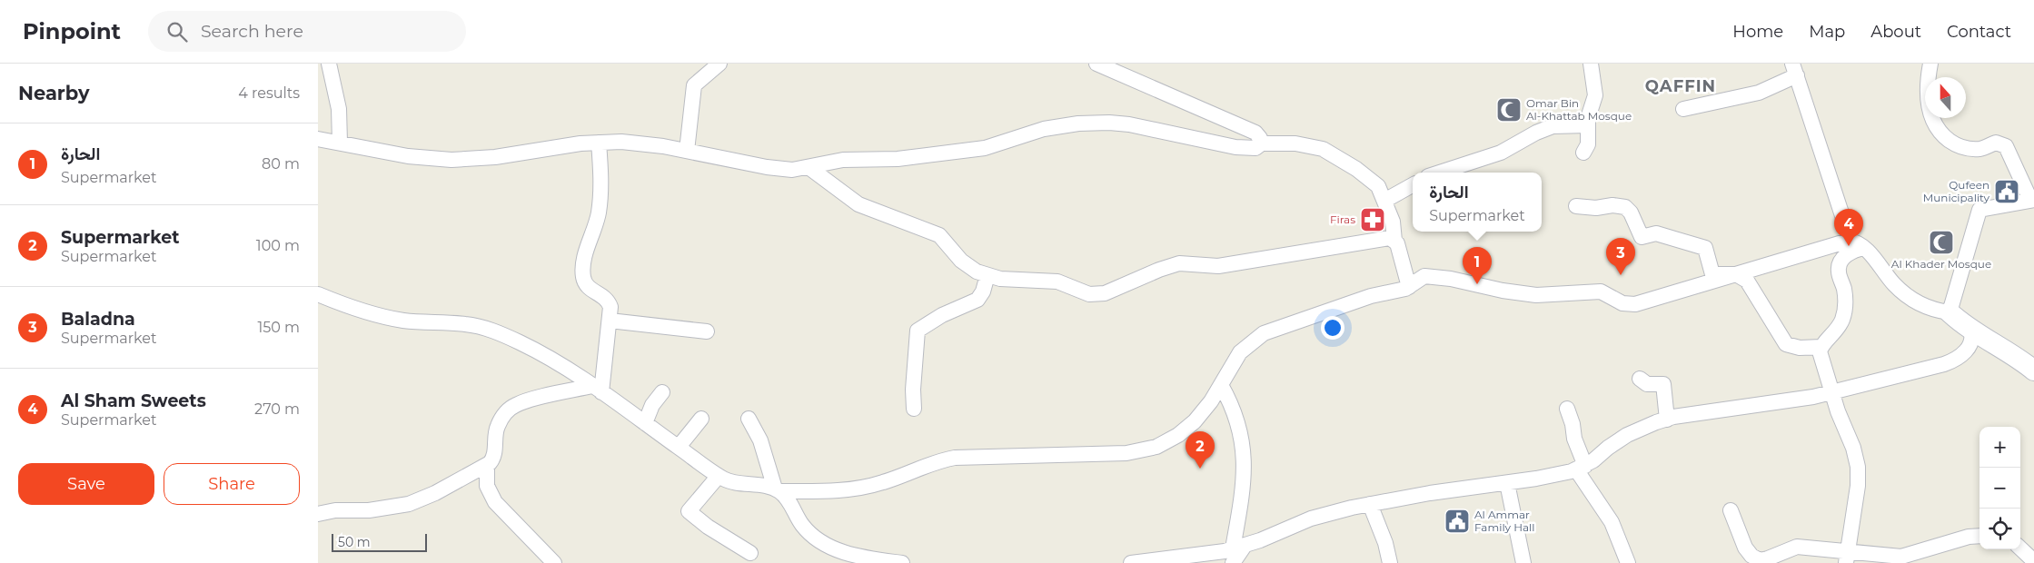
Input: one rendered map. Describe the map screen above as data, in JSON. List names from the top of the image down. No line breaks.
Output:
{"districts":["QAFFIN"],"places":{"mosque":["Omar Bin Al-Khattab Mosque","Al Khader Mosque"],"public building":["Qufeen Municipality","Al Ammar Family Hall"],"pharmacy":["Firas"]},"scale_bar":"50 m","north":"top","page":{"header":"Pinpoint","search":"Search here","nav":["Home","Map","About","Contact"],"heading":["Nearby","4 results"],"list":[{"mark":"1","name":"الحارة","note":"Supermarket","value":"80 m"},{"mark":"2","name":"Supermarket","note":"Supermarket","value":"100 m"},{"mark":"3","name":"Baladna","note":"Supermarket","value":"150 m"},{"mark":"4","name":"Al Sham Sweets","note":"Supermarket","value":"270 m"}],"popup":["الحارة","Supermarket"],"pins":["4","3","1","2"],"map_buttons":["+","−"],"buttons":["Save","Share"],"scale":"50 m"}}
